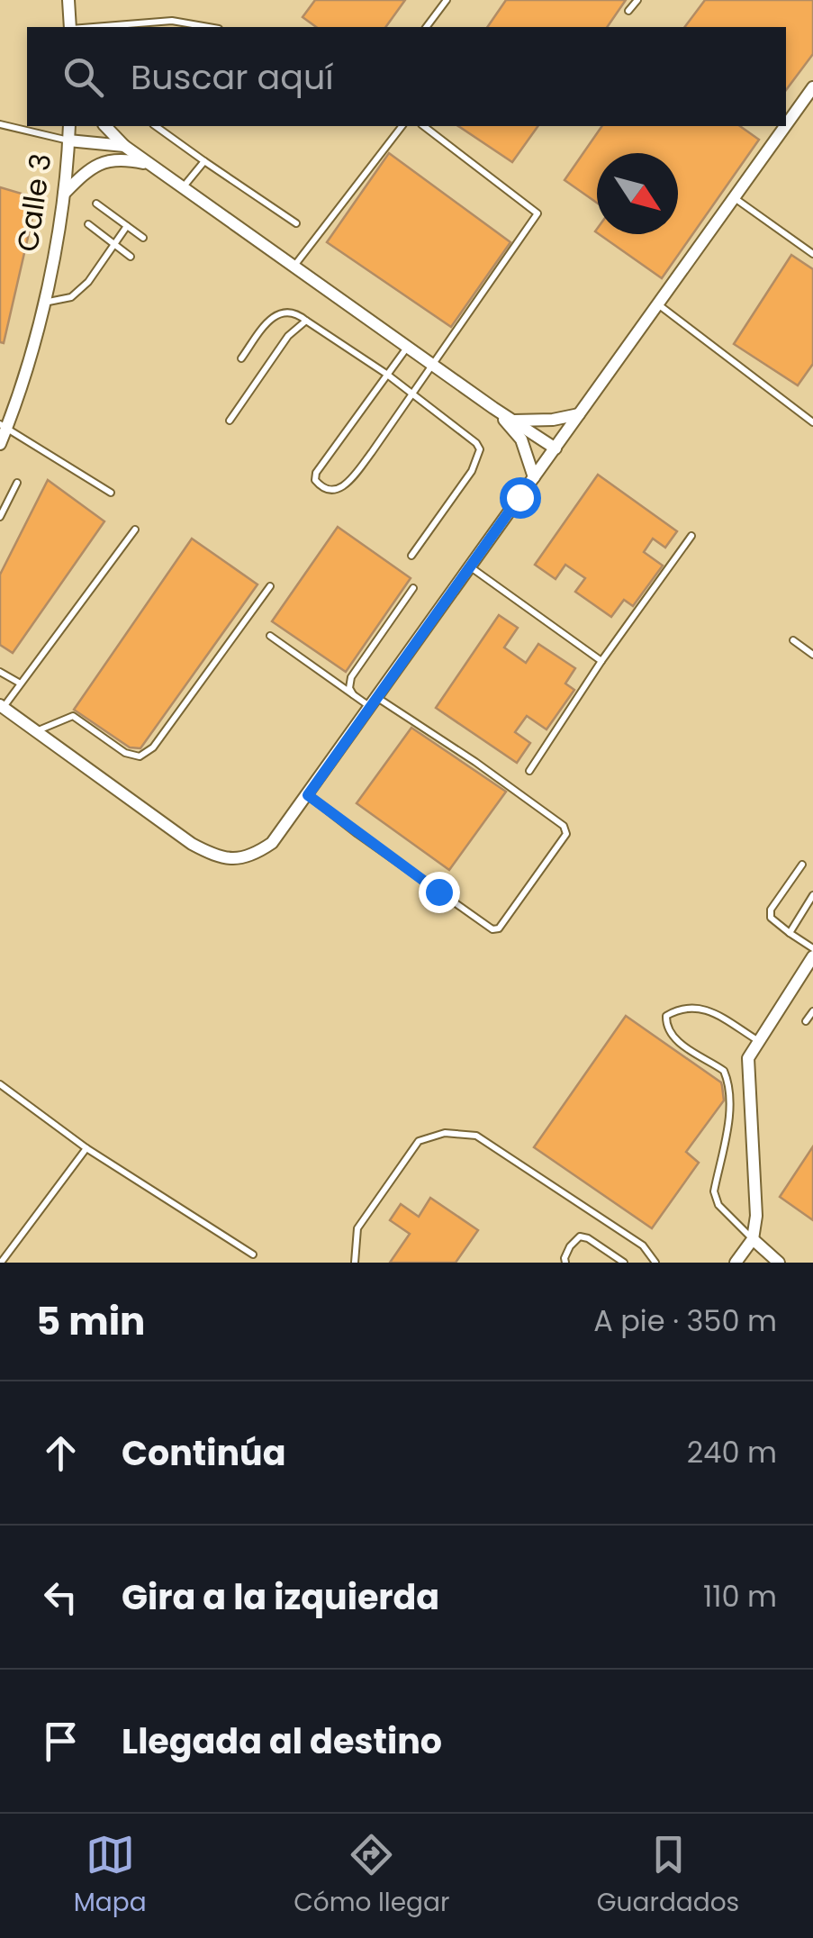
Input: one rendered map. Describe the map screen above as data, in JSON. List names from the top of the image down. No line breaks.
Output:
{"streets":{"street":["Calle 3"]},"north":"bottom right","page":{"search":"Buscar aquí","heading":["5 min","A pie · 350 m"],"list":[["Continúa","240 m"],["Gira a la izquierda","110 m"],"Llegada al destino"],"nav":["Mapa","Cómo llegar","Guardados"]}}
